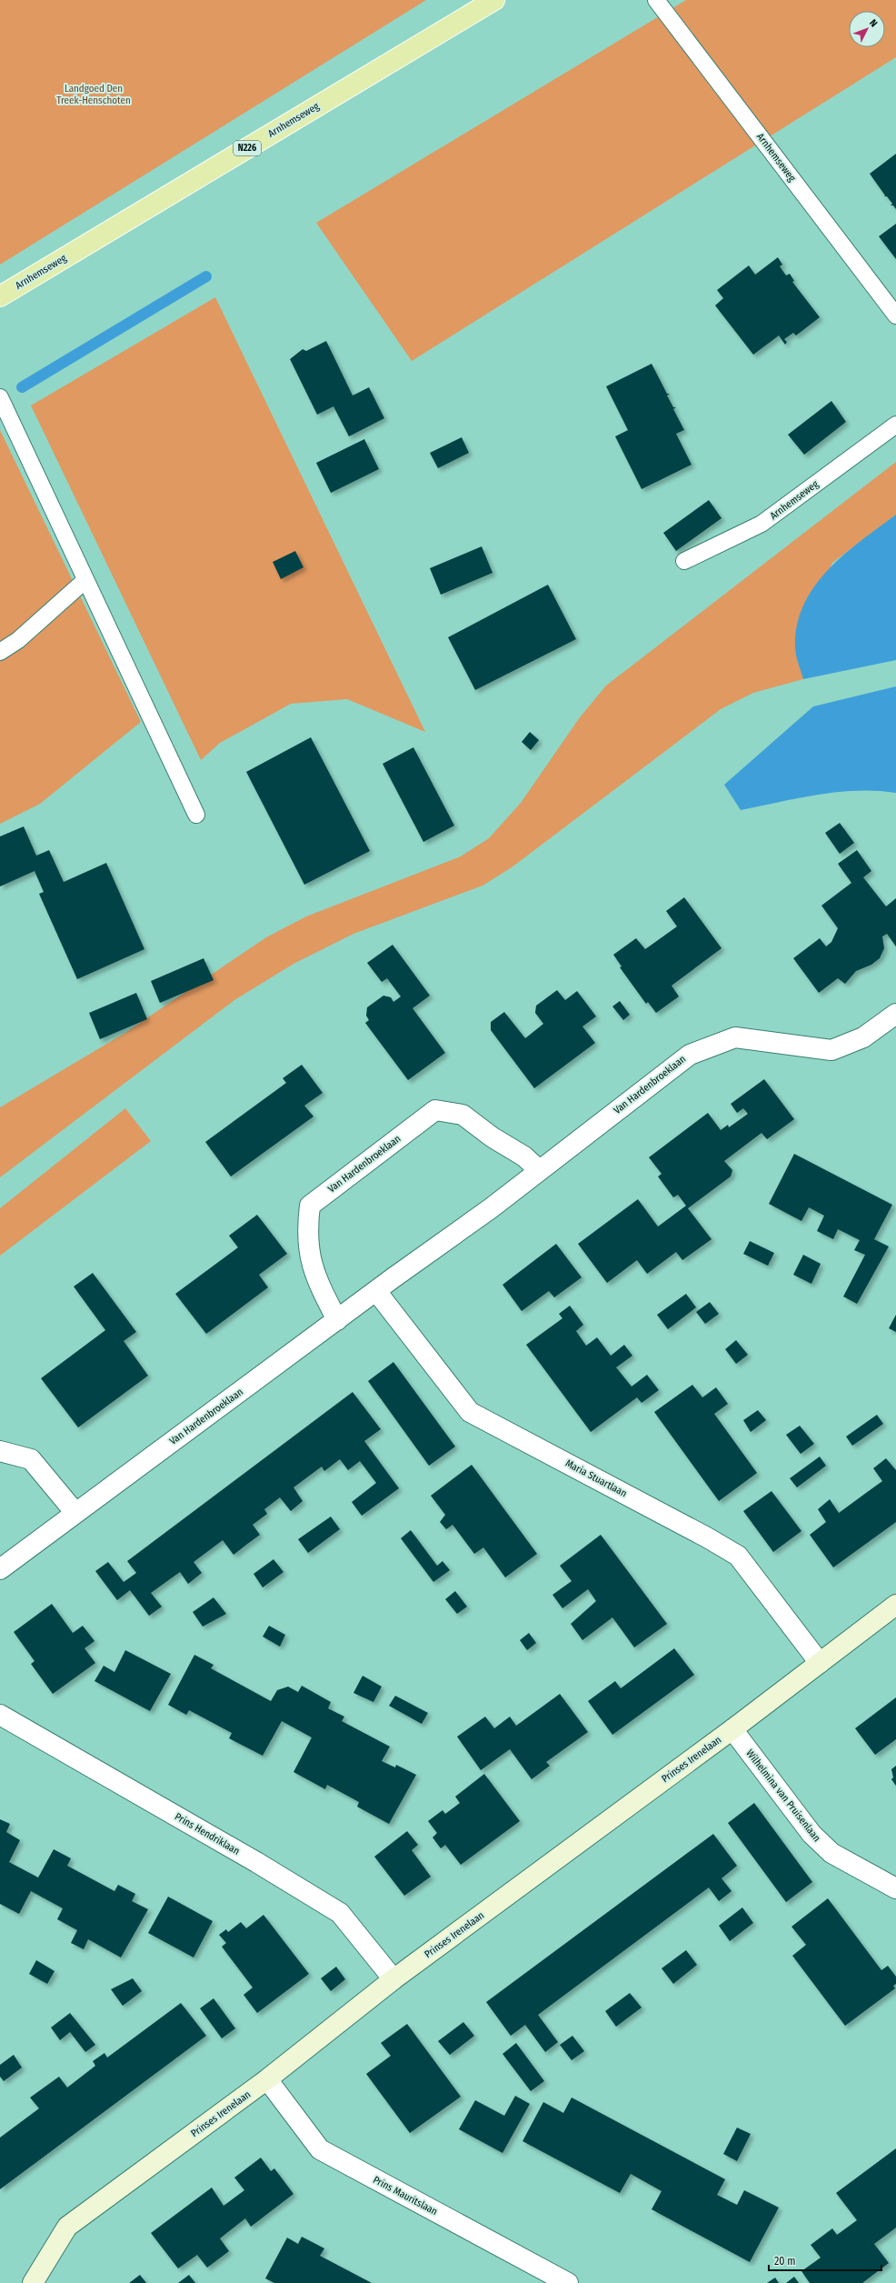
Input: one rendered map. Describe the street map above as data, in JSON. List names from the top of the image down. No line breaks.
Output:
{"streets":{"main road":["Arnhemseweg","N226"],"street":["Van Hardenbroeklaan","Maria Stuartlaan","Prinses Irenelaan","Wilhelmina van Pruisenlaan","Prins Hendriklaan","Prins Mauritslaan"]},"crossings":[["Van Hardenbroeklaan","Maria Stuartlaan"],["Maria Stuartlaan","Prinses Irenelaan"],["Prinses Irenelaan","Wilhelmina van Pruisenlaan"],["Prinses Irenelaan","Prins Hendriklaan"],["Prinses Irenelaan","Prins Mauritslaan"]],"parks":["Landgoed Den Treek-Henschoten"],"scale_bar":"20 m","north":"top right"}
